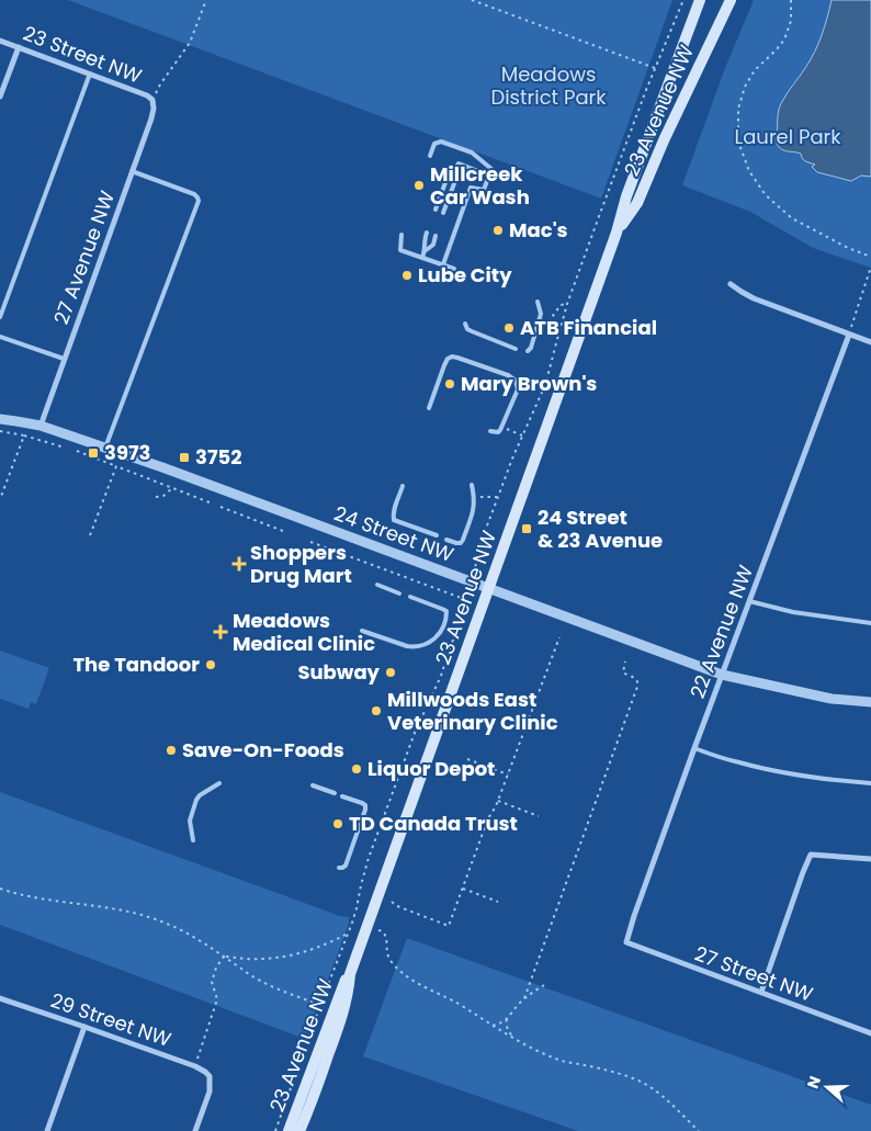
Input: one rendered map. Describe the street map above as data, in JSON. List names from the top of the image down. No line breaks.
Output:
{"streets":{"main road":["23 Avenue NW"],"street":["23 Street NW","27 Avenue NW","24 Street NW","22 Avenue NW","27 Street NW","29 Street NW"]},"crossings":[["23 Street NW","27 Avenue NW"],["23 Avenue NW","24 Street NW"],["27 Avenue NW","24 Street NW"],["24 Street NW","22 Avenue NW"],["22 Avenue NW","27 Street NW"]],"parks":["Meadows District Park","Laurel Park"],"places":{"other":["Millcreek Car Wash","Mac's","Lube City","ATB Financial","Mary Brown's","The Tandoor","Subway","Millwoods East Veterinary Clinic","Save-On-Foods","Liquor Depot","TD Canada Trust"],"transit":["3973","3752","24 Street & 23 Avenue"],"health":["Shoppers Drug Mart","Meadows Medical Clinic"]},"north":"left"}
